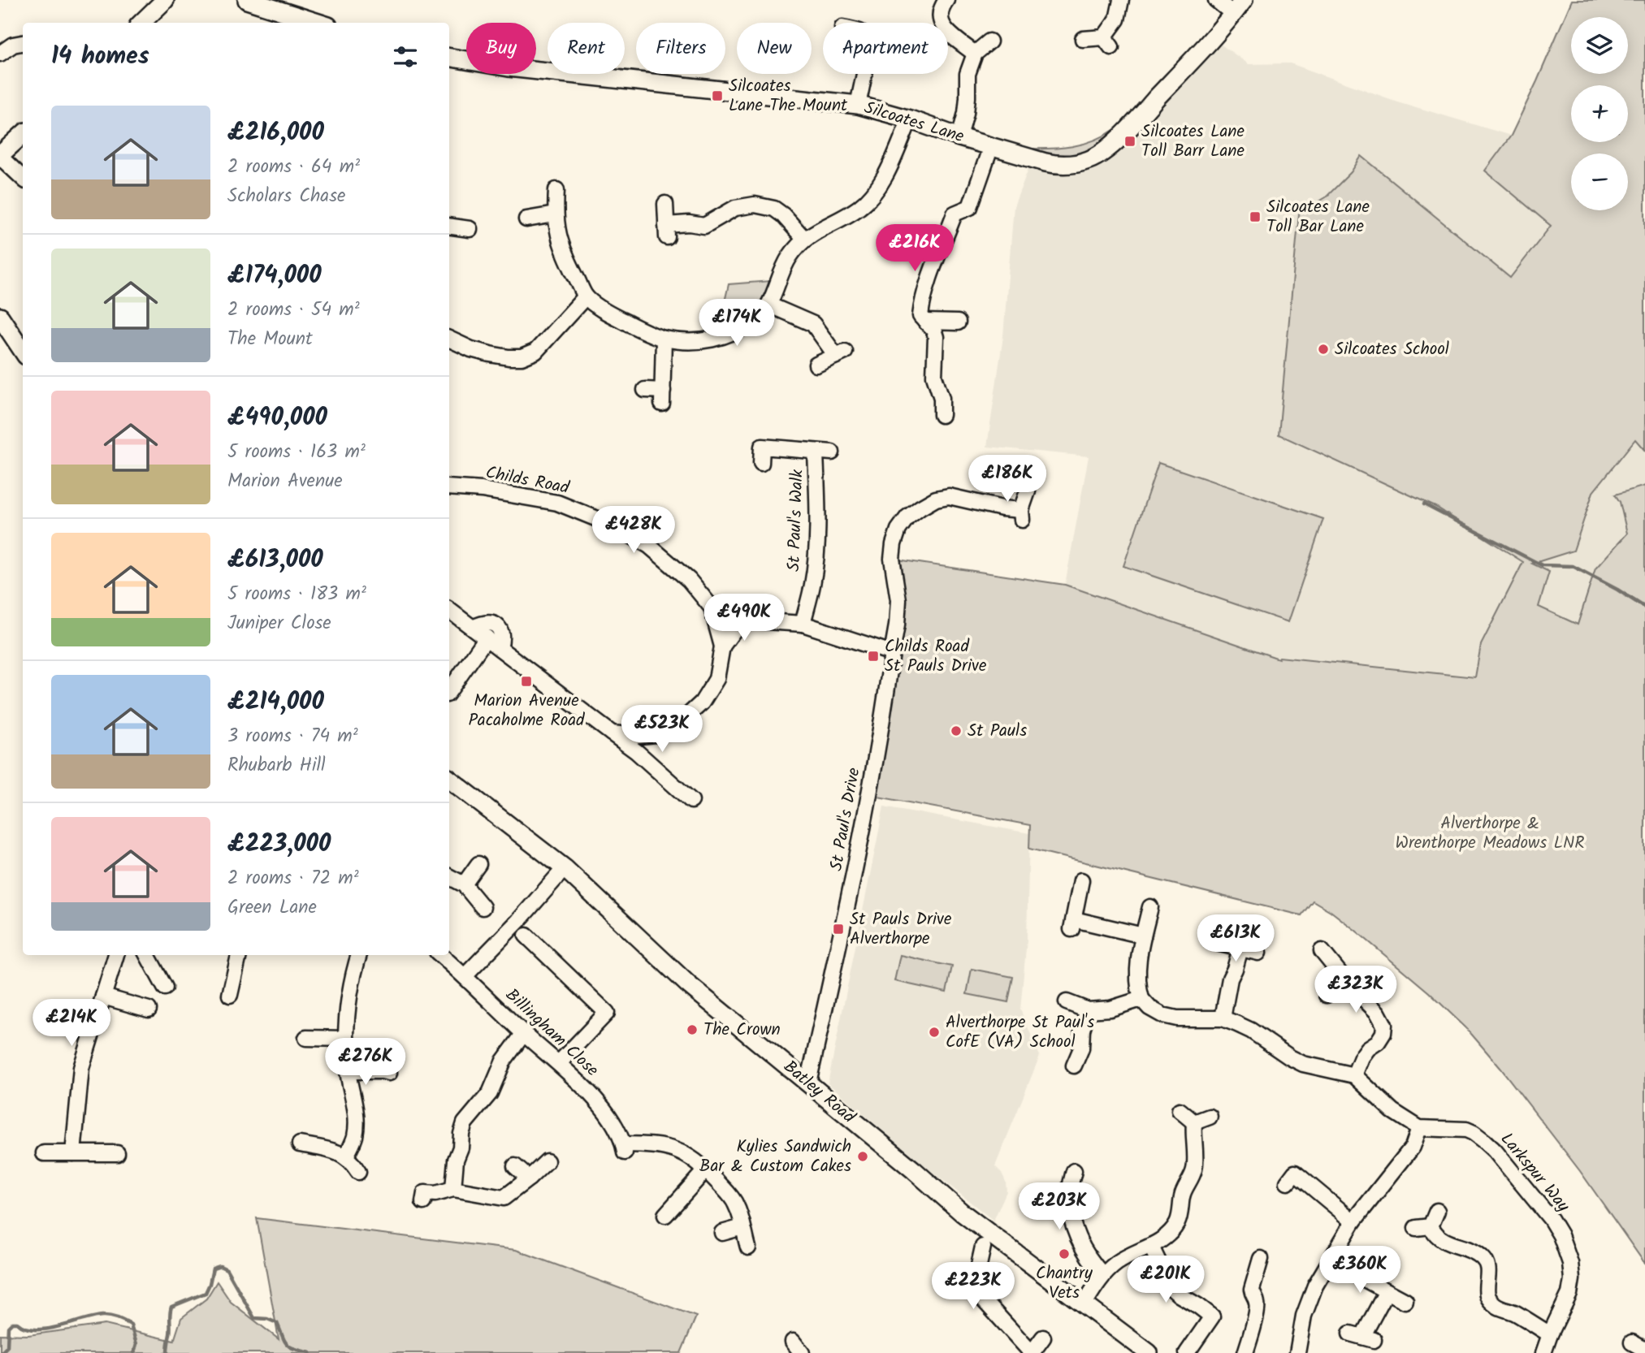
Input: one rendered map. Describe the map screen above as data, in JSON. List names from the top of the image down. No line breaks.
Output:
{"streets":{"street":["Silcoates Lane","Childs Road","St Paul's Walk","St Paul's Drive","Billingham Close","Batley Road","Larkspur Way"]},"crossings":[["Childs Road","St Paul's Walk"],["St Paul's Drive","Batley Road"]],"parks":["Alverthorpe & Wrenthorpe Meadows LNR"],"places":{"transit":["Silcoates Lane The Mount","Silcoates Lane Toll Barr Lane","Silcoates Lane Toll Bar Lane","Childs Road St Pauls Drive","Marion Avenue Pacaholme Road","St Pauls Drive Alverthorpe"],"other":["Silcoates School","St Pauls","The Crown","Alverthorpe St Paul's CofE (VA) School","Kylies Sandwich Bar & Custom Cakes","Chantry Vets"]},"page":{"map_buttons":["+","−"],"chip":["Buy","Rent","Filters","New","Apartment"],"heading":"14 homes","list":[{"name":"£216,000","note":"2 rooms · 64 m² · Scholars Chase"},{"name":"£174,000","note":"2 rooms · 54 m² · The Mount"},{"name":"£490,000","note":"5 rooms · 163 m² · Marion Avenue"},{"name":"£613,000","note":"5 rooms · 183 m² · Juniper Close"},{"name":"£214,000","note":"3 rooms · 74 m² · Rhubarb Hill"},{"name":"£223,000","note":"2 rooms · 72 m² · Green Lane"}],"price":["£216K","£174K","£186K","£428K","£490K","£523K","£613K","£323K","£214K","£276K","£203K","£360K","£201K","£223K"]}}
